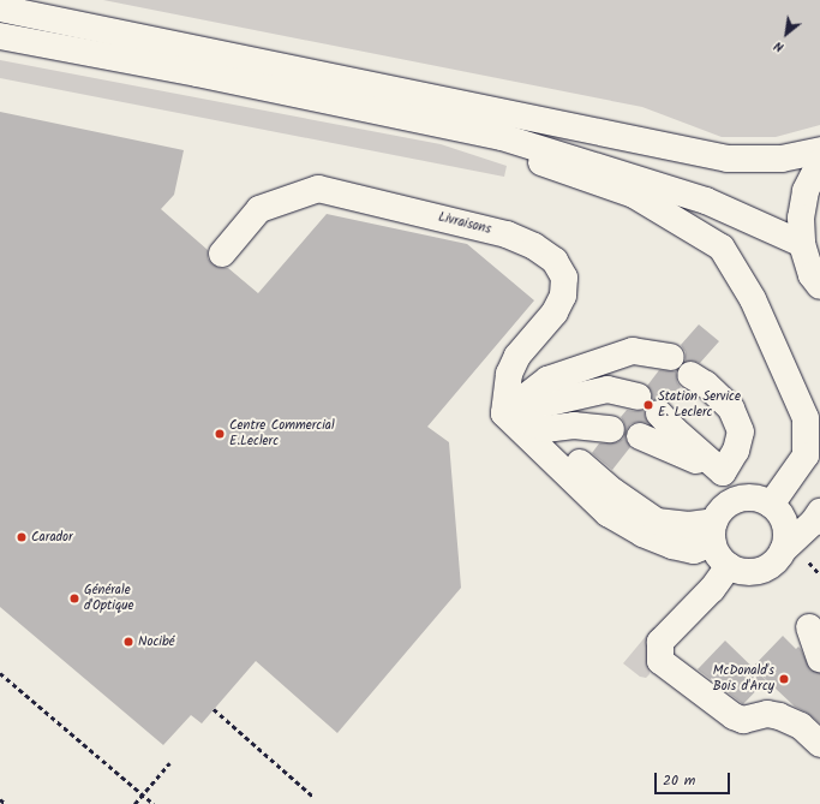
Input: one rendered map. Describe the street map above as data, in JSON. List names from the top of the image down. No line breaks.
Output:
{"streets":{"main road":["Livraisons"]},"places":["Station Service E. Leclerc","Centre Commercial E.Leclerc","Carador","Générale d'Optique","Nocibé","McDonald's Bois d'Arcy"],"scale_bar":"20 m","north":"bottom left"}
